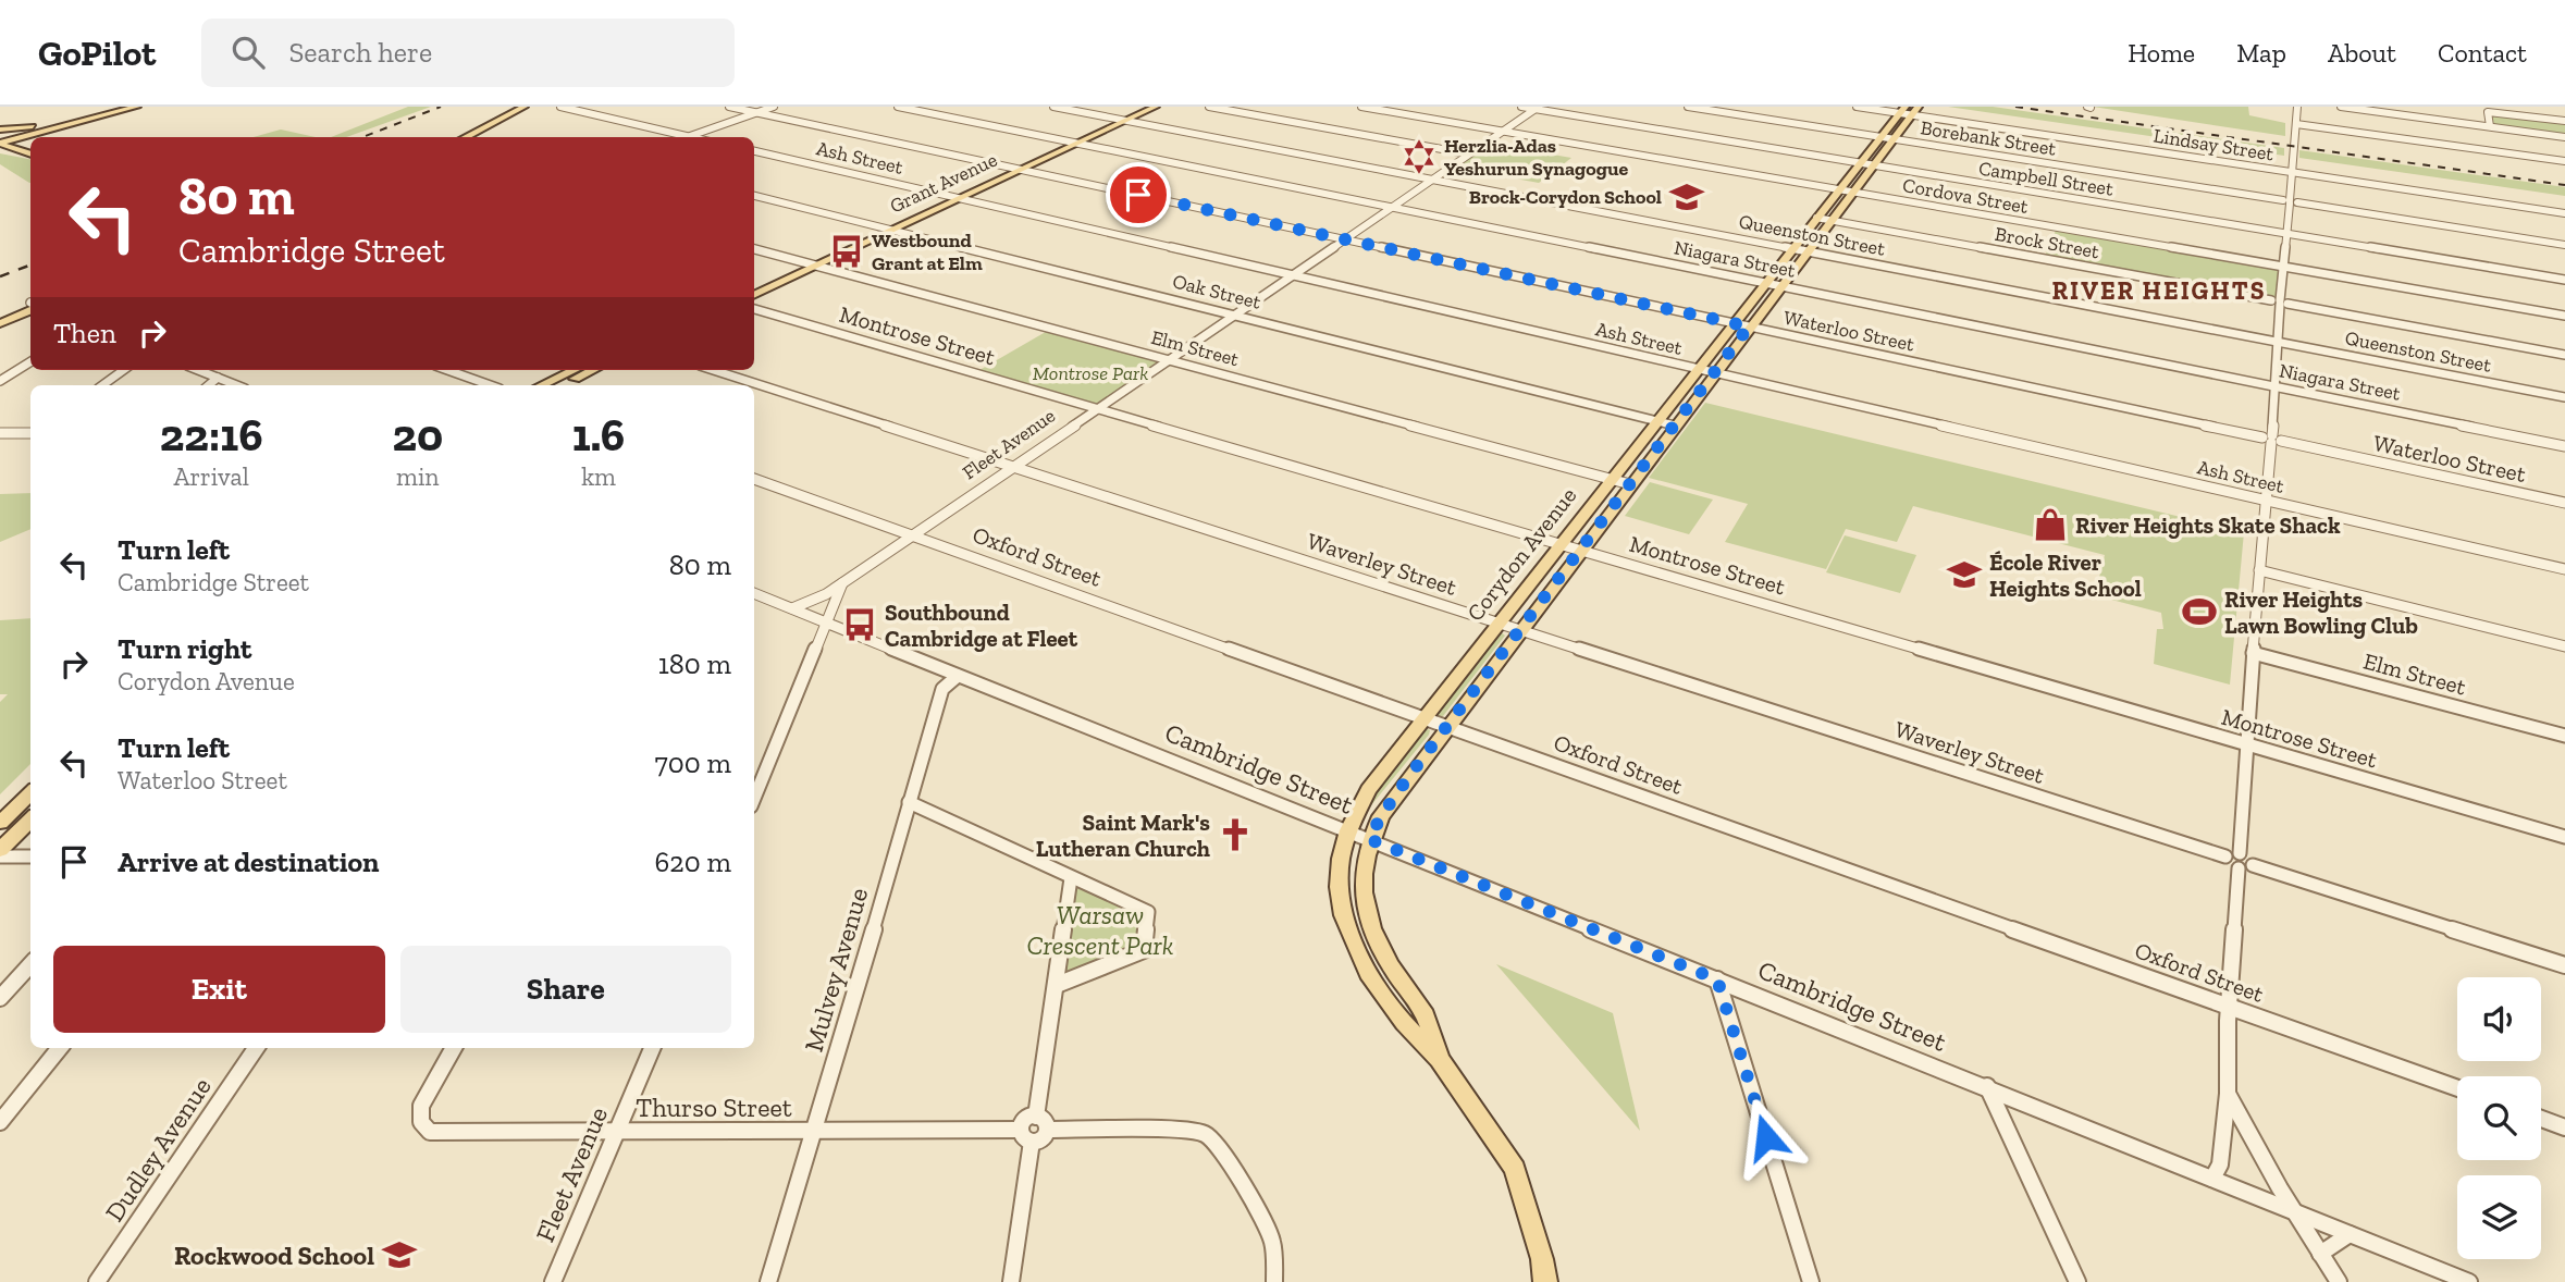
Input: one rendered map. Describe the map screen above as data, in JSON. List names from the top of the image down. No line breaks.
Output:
{"streets":{"main road":["Grant Avenue","Corydon Avenue"],"street":["Borebank Street","Lindsay Street","Ash Street","Campbell Street","Cordova Street","Queenston Street","Brock Street","Niagara Street","Oak Street","Waterloo Street","Montrose Street","Elm Street","Fleet Avenue","Oxford Street","Waverley Street","Cambridge Street","Mulvey Avenue","Thurso Street","Dudley Avenue"]},"crossings":[["Borebank Street","Corydon Avenue"],["Lindsay Street","Corydon Avenue"],["Ash Street","Grant Avenue"],["Ash Street","Fleet Avenue"],["Ash Street","Corydon Avenue"],["Campbell Street","Fleet Avenue"],["Campbell Street","Corydon Avenue"],["Grant Avenue","Queenston Street"],["Grant Avenue","Niagara Street"],["Grant Avenue","Oak Street"],["Grant Avenue","Waterloo Street"],["Grant Avenue","Elm Street"],["Cordova Street","Fleet Avenue"],["Cordova Street","Corydon Avenue"],["Queenston Street","Fleet Avenue"],["Queenston Street","Corydon Avenue"],["Brock Street","Corydon Avenue"],["Niagara Street","Fleet Avenue"],["Niagara Street","Corydon Avenue"],["Oak Street","Fleet Avenue"],["Oak Street","Corydon Avenue"],["Waterloo Street","Fleet Avenue"],["Waterloo Street","Corydon Avenue"],["Montrose Street","Fleet Avenue"],["Montrose Street","Corydon Avenue"],["Elm Street","Fleet Avenue"],["Elm Street","Corydon Avenue"],["Fleet Avenue","Oxford Street"],["Fleet Avenue","Waverley Street"],["Fleet Avenue","Cambridge Street"],["Fleet Avenue","Thurso Street"],["Corydon Avenue","Oxford Street"],["Corydon Avenue","Waverley Street"],["Corydon Avenue","Cambridge Street"],["Cambridge Street","Mulvey Avenue"],["Mulvey Avenue","Thurso Street"]],"districts":["RIVER HEIGHTS"],"parks":["Montrose Park","Warsaw Crescent Park"],"places":{"synagogue":["Herzlia-Adas Yeshurun Synagogue"],"school or university":["Brock-Corydon School","École River Heights School","Rockwood School"],"bus stop":["Westbound Grant at Elm","Southbound Cambridge at Fleet"],"shop":["River Heights Skate Shack"],"sports":["River Heights Lawn Bowling Club"],"church":["Saint Mark's Lutheran Church"]},"page":{"header":"GoPilot","search":"Search here","nav":["Home","Map","About","Contact"],"turn":["80 m","Cambridge Street"],"then":"Then","eta":["22:16","Arrival","20","min","1.6","km"],"list":[{"name":"Turn left","note":"Cambridge Street","value":"80 m"},{"name":"Turn right","note":"Corydon Avenue","value":"180 m"},{"name":"Turn left","note":"Waterloo Street","value":"700 m"},{"name":"Arrive at destination","value":"620 m"}],"buttons":["Exit","Share"]}}
